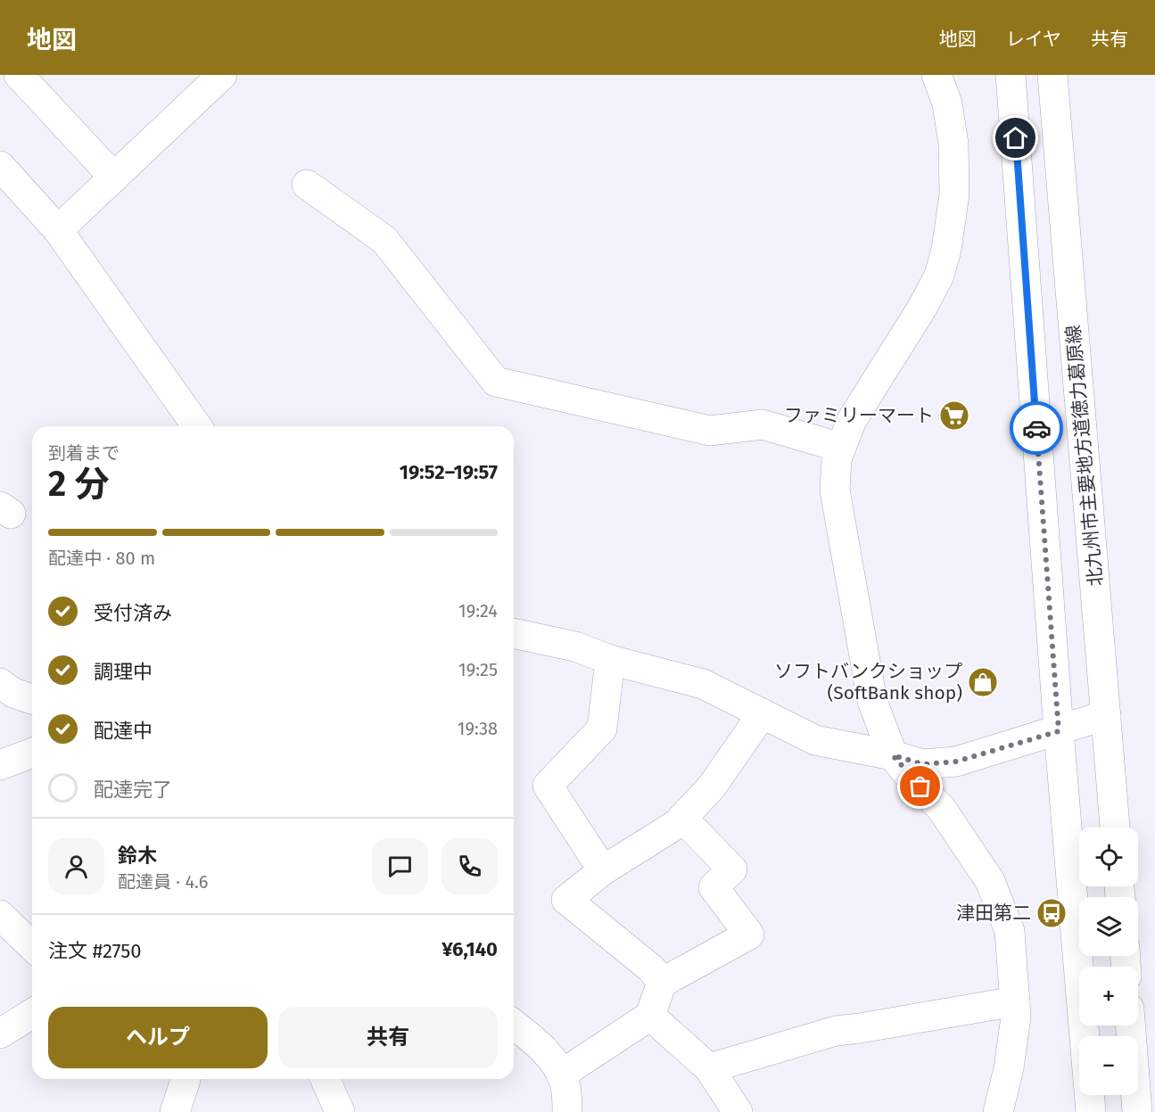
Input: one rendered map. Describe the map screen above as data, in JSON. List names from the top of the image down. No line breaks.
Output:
{"streets":{"street":["北九州市主要地方道徳力葛原線"]},"places":{"supermarket":["ファミリーマート"],"shop":["ソフトバンクショップ (SoftBank shop)"],"bus stop":["津田第二"]},"page":{"header":"地図","nav":["地図","レイヤ","共有"],"heading":["2 分","到着まで","19:52–19:57"],"panel":["鈴木","配達員 · 4.6","注文 #2750","¥6,140"],"bar":"配達中 · 80 m","list":[["受付済み","19:24"],["調理中","19:25"],["配達中","19:38"],"配達完了"],"map_buttons":["+","−"],"buttons":["ヘルプ","共有"]}}
